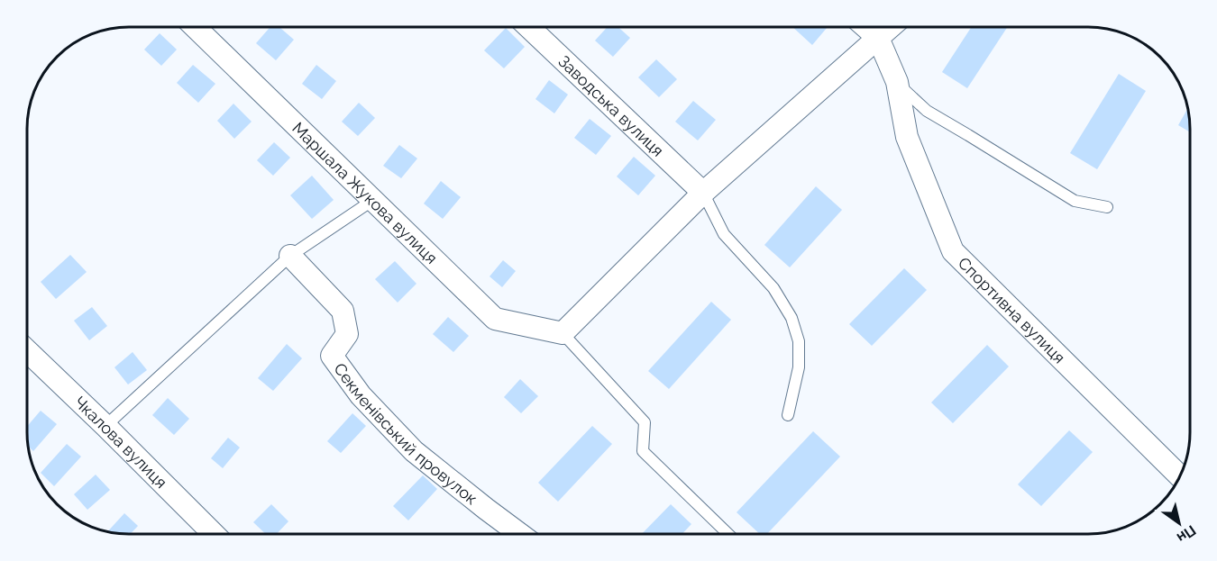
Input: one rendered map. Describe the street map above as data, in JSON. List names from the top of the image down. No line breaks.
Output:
{"streets":{"street":["Заводська вулиця","Маршала Жукова вулиця","Спортивна вулиця","Секменівський провулок","Чкалова вулиця"]},"north":"bottom right"}
